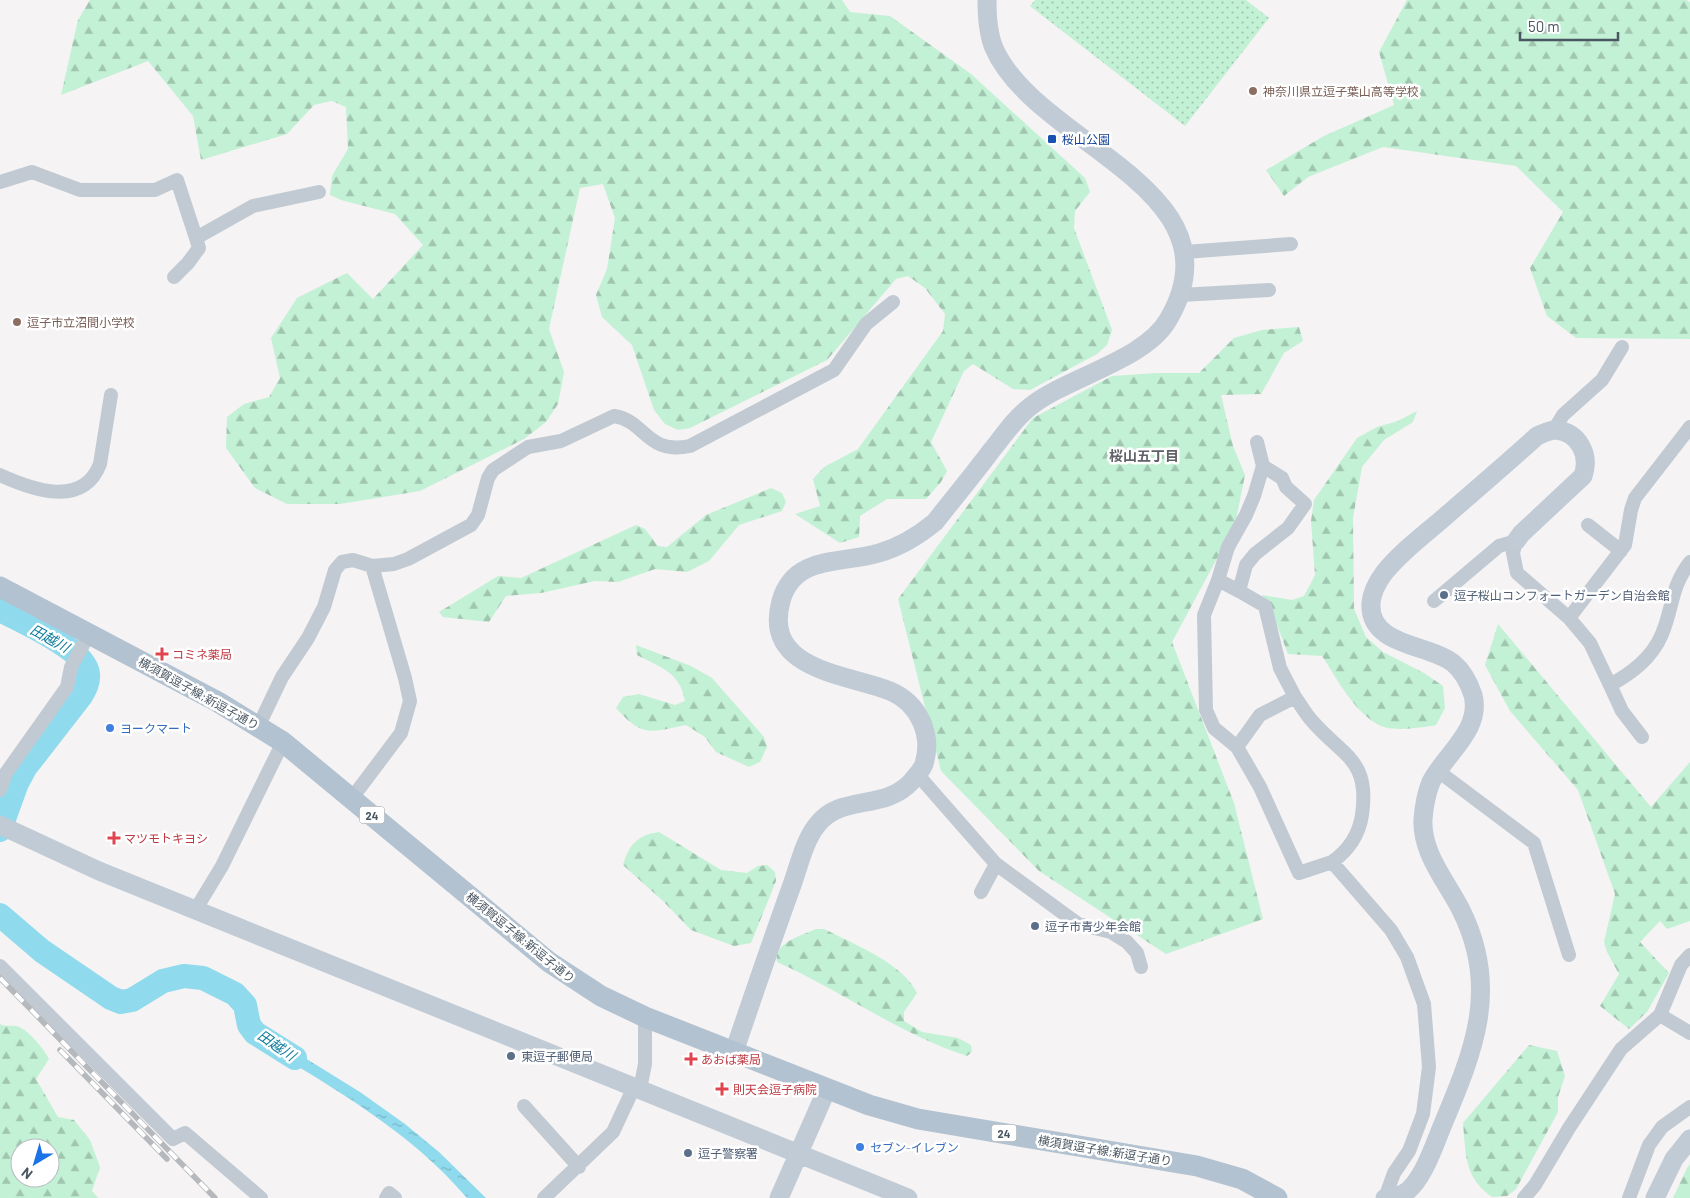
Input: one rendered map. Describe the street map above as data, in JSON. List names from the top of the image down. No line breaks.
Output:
{"streets":{"main road":["横須賀逗子線;新逗子通り","24"]},"districts":["桜山五丁目"],"water":["田越川"],"places":{"other":["神奈川県立逗子葉山高等学校","逗子市立沼間小学校","逗子桜山コンフォートガーデン自治会館","ヨークマート","逗子市青少年会館","東逗子郵便局","セブン-イレブン","逗子警察署"],"transit":["桜山公園"],"health":["コミネ薬局","マツモトキヨシ","あおば薬局","則天会逗子病院"]},"scale_bar":"50 m","north":"bottom left"}
